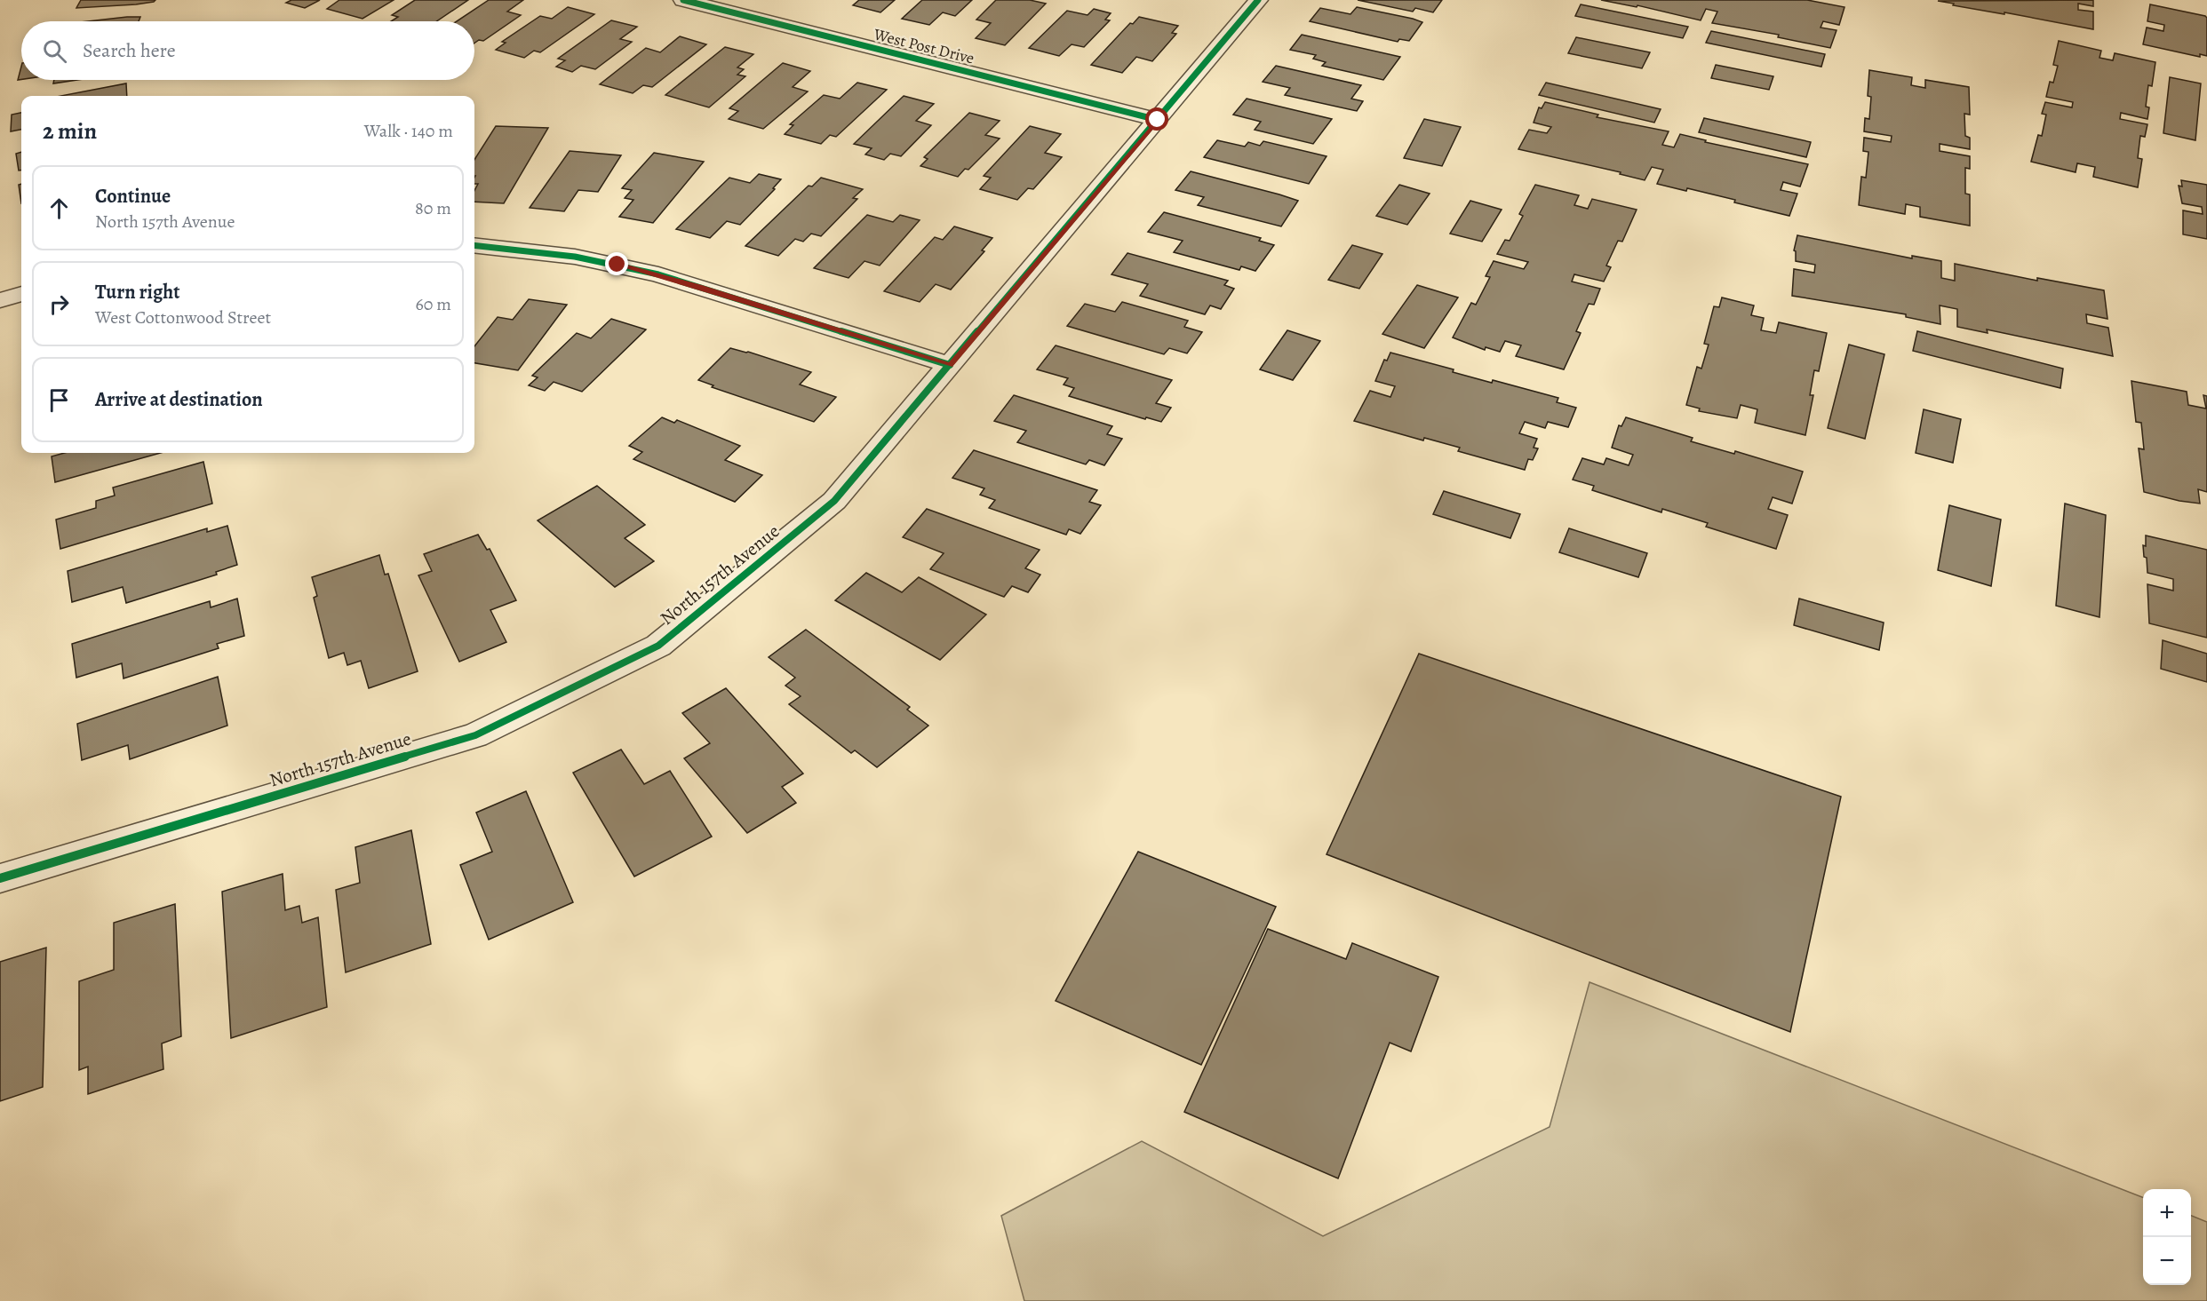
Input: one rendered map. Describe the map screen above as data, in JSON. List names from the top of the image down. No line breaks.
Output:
{"streets":{"street":["West Post Drive","North 157th Avenue"]},"crossings":[["West Post Drive","North 157th Avenue"]],"page":{"search":"Search here","heading":["2 min","Walk · 140 m"],"list":[["Continue","North 157th Avenue","80 m"],["Turn right","West Cottonwood Street","60 m"],"Arrive at destination"],"map_buttons":["+","−"]}}
